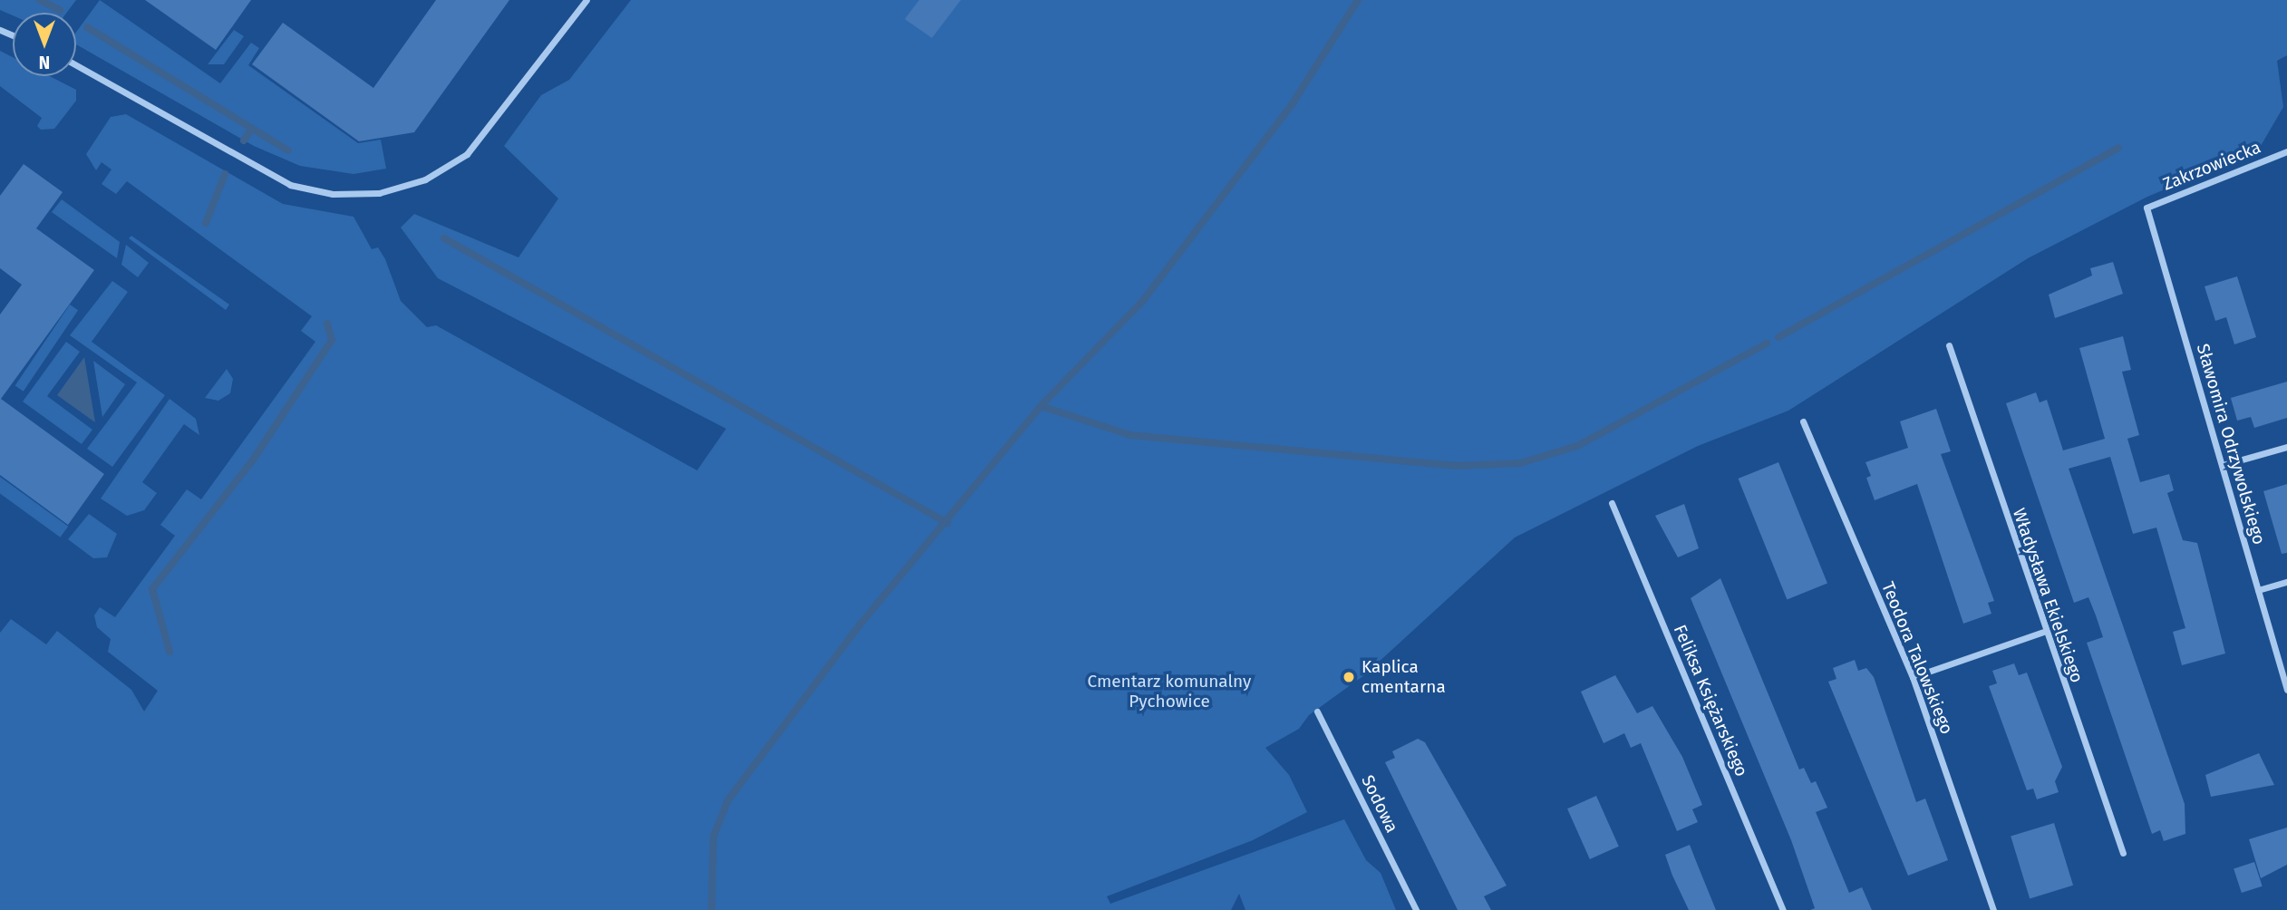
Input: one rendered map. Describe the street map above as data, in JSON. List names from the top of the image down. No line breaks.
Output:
{"streets":{"street":["Zakrzowiecka","Sławomira Odrzywolskiego","Władysława Ekielskiego","Teodora Talowskiego","Feliksa Księżarskiego","Sodowa"]},"crossings":[["Zakrzowiecka","Sławomira Odrzywolskiego"]],"parks":["Cmentarz komunalny Pychowice"],"places":["Kaplica cmentarna"],"north":"bottom"}
